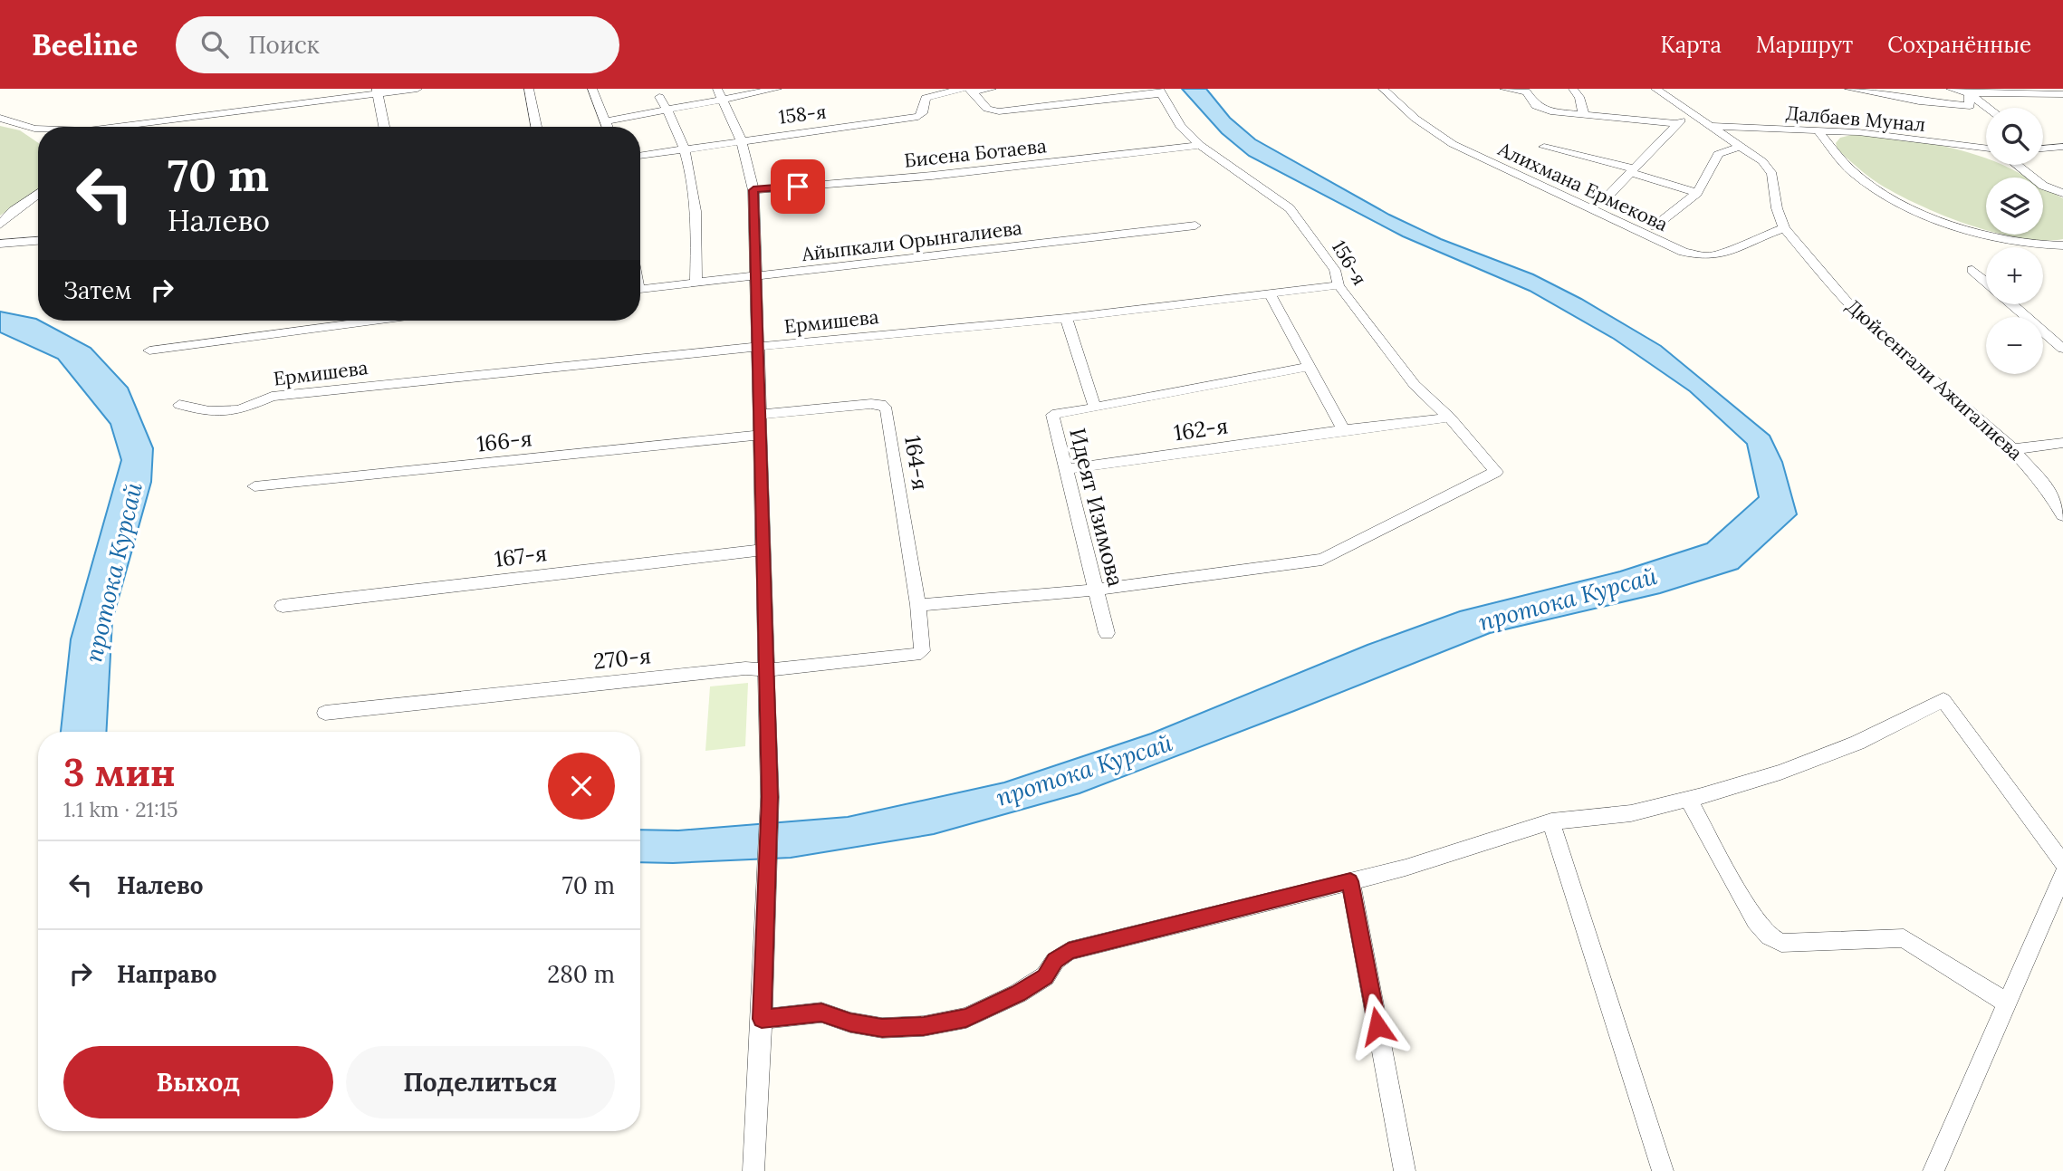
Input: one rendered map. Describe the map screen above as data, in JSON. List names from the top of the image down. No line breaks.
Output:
{"streets":{"street":["158-я","Далбаев Мунал","Бисена Ботаева","Алихмана Ермекова","Айыпкали Орынгалиева","156-я","Ермишева","Дюйсенгали Ажигалиева","162-я","166-я","164-я","Идеят Изимова","167-я","270-я"]},"crossings":[["Далбаев Мунал","Дюйсенгали Ажигалиева"],["Бисена Ботаева","156-я"],["Алихмана Ермекова","Дюйсенгали Ажигалиева"],["156-я","Ермишева"],["156-я","162-я"],["156-я","Идеят Изимова"],["Ермишева","Идеят Изимова"],["162-я","Идеят Изимова"],["164-я","270-я"]],"water":["протока Курсай"],"page":{"header":"Beeline","search":"Поиск","nav":["Карта","Маршрут","Сохранённые"],"map_buttons":["+","−"],"turn":["70 m","Налево"],"then":"Затем","heading":["3 мин","1.1 km · 21:15"],"list":[{"name":"Налево","value":"70 m"},{"name":"Направо","value":"280 m"}],"buttons":["Выход","Поделиться"]}}
